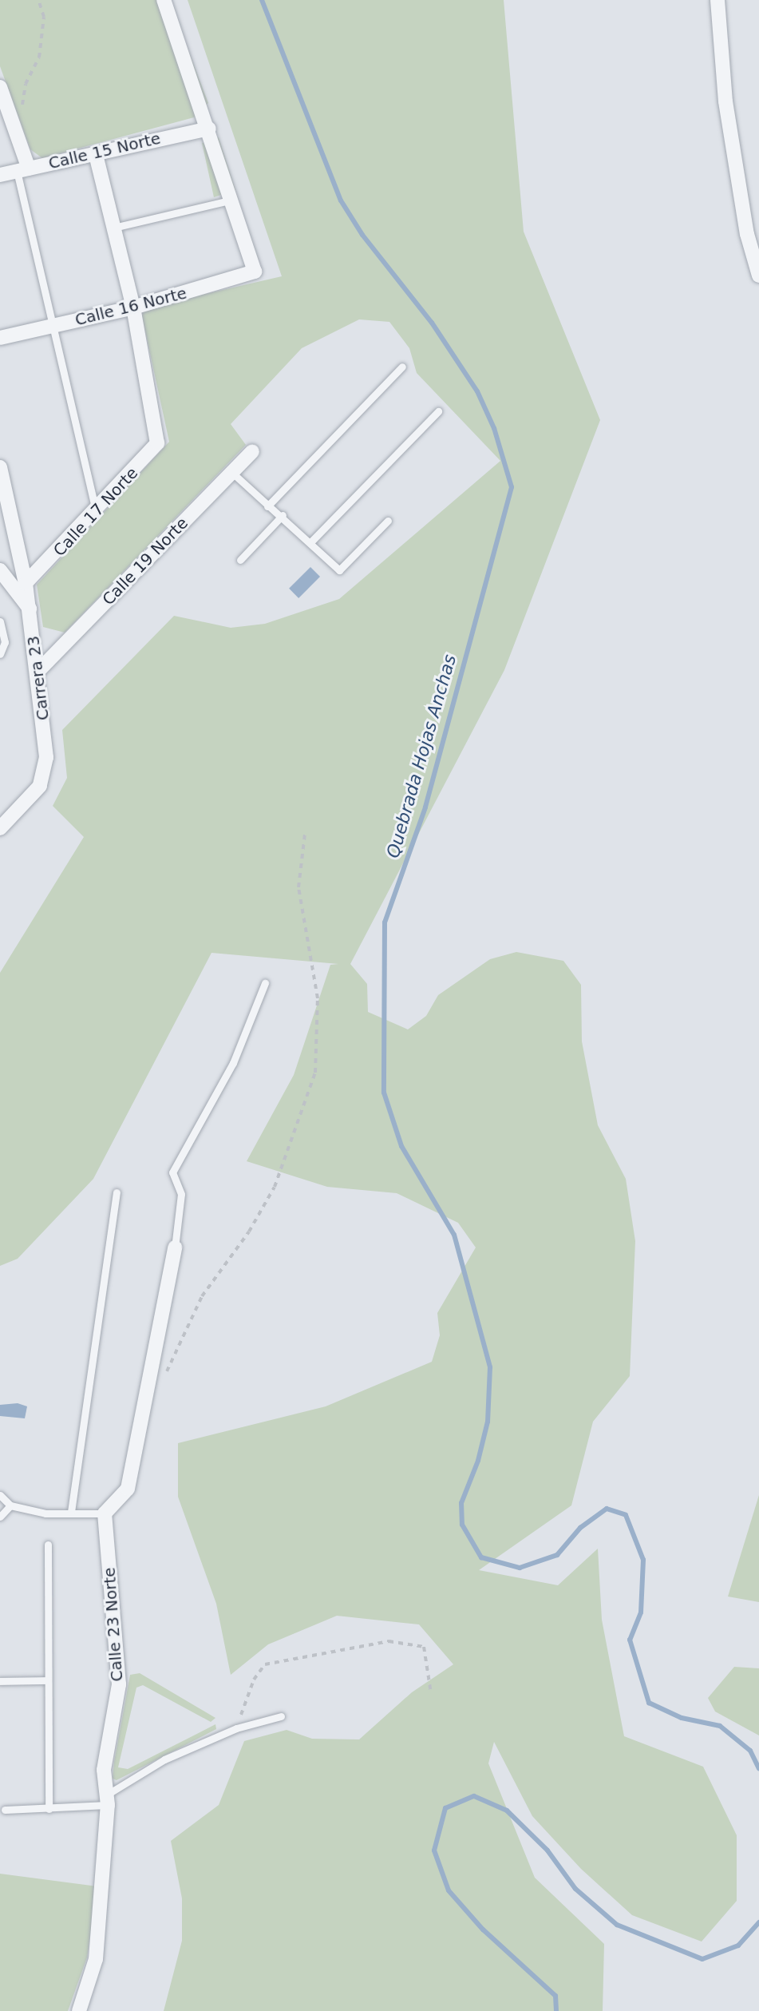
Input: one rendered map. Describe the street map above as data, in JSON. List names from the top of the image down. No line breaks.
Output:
{"streets":{"street":["Calle 15 Norte","Calle 16 Norte","Calle 17 Norte","Calle 19 Norte","Carrera 23","Calle 23 Norte"]},"crossings":[["Calle 16 Norte","Calle 17 Norte"],["Calle 17 Norte","Carrera 23"],["Calle 19 Norte","Carrera 23"]],"water":["Quebrada Hojas Anchas"]}
